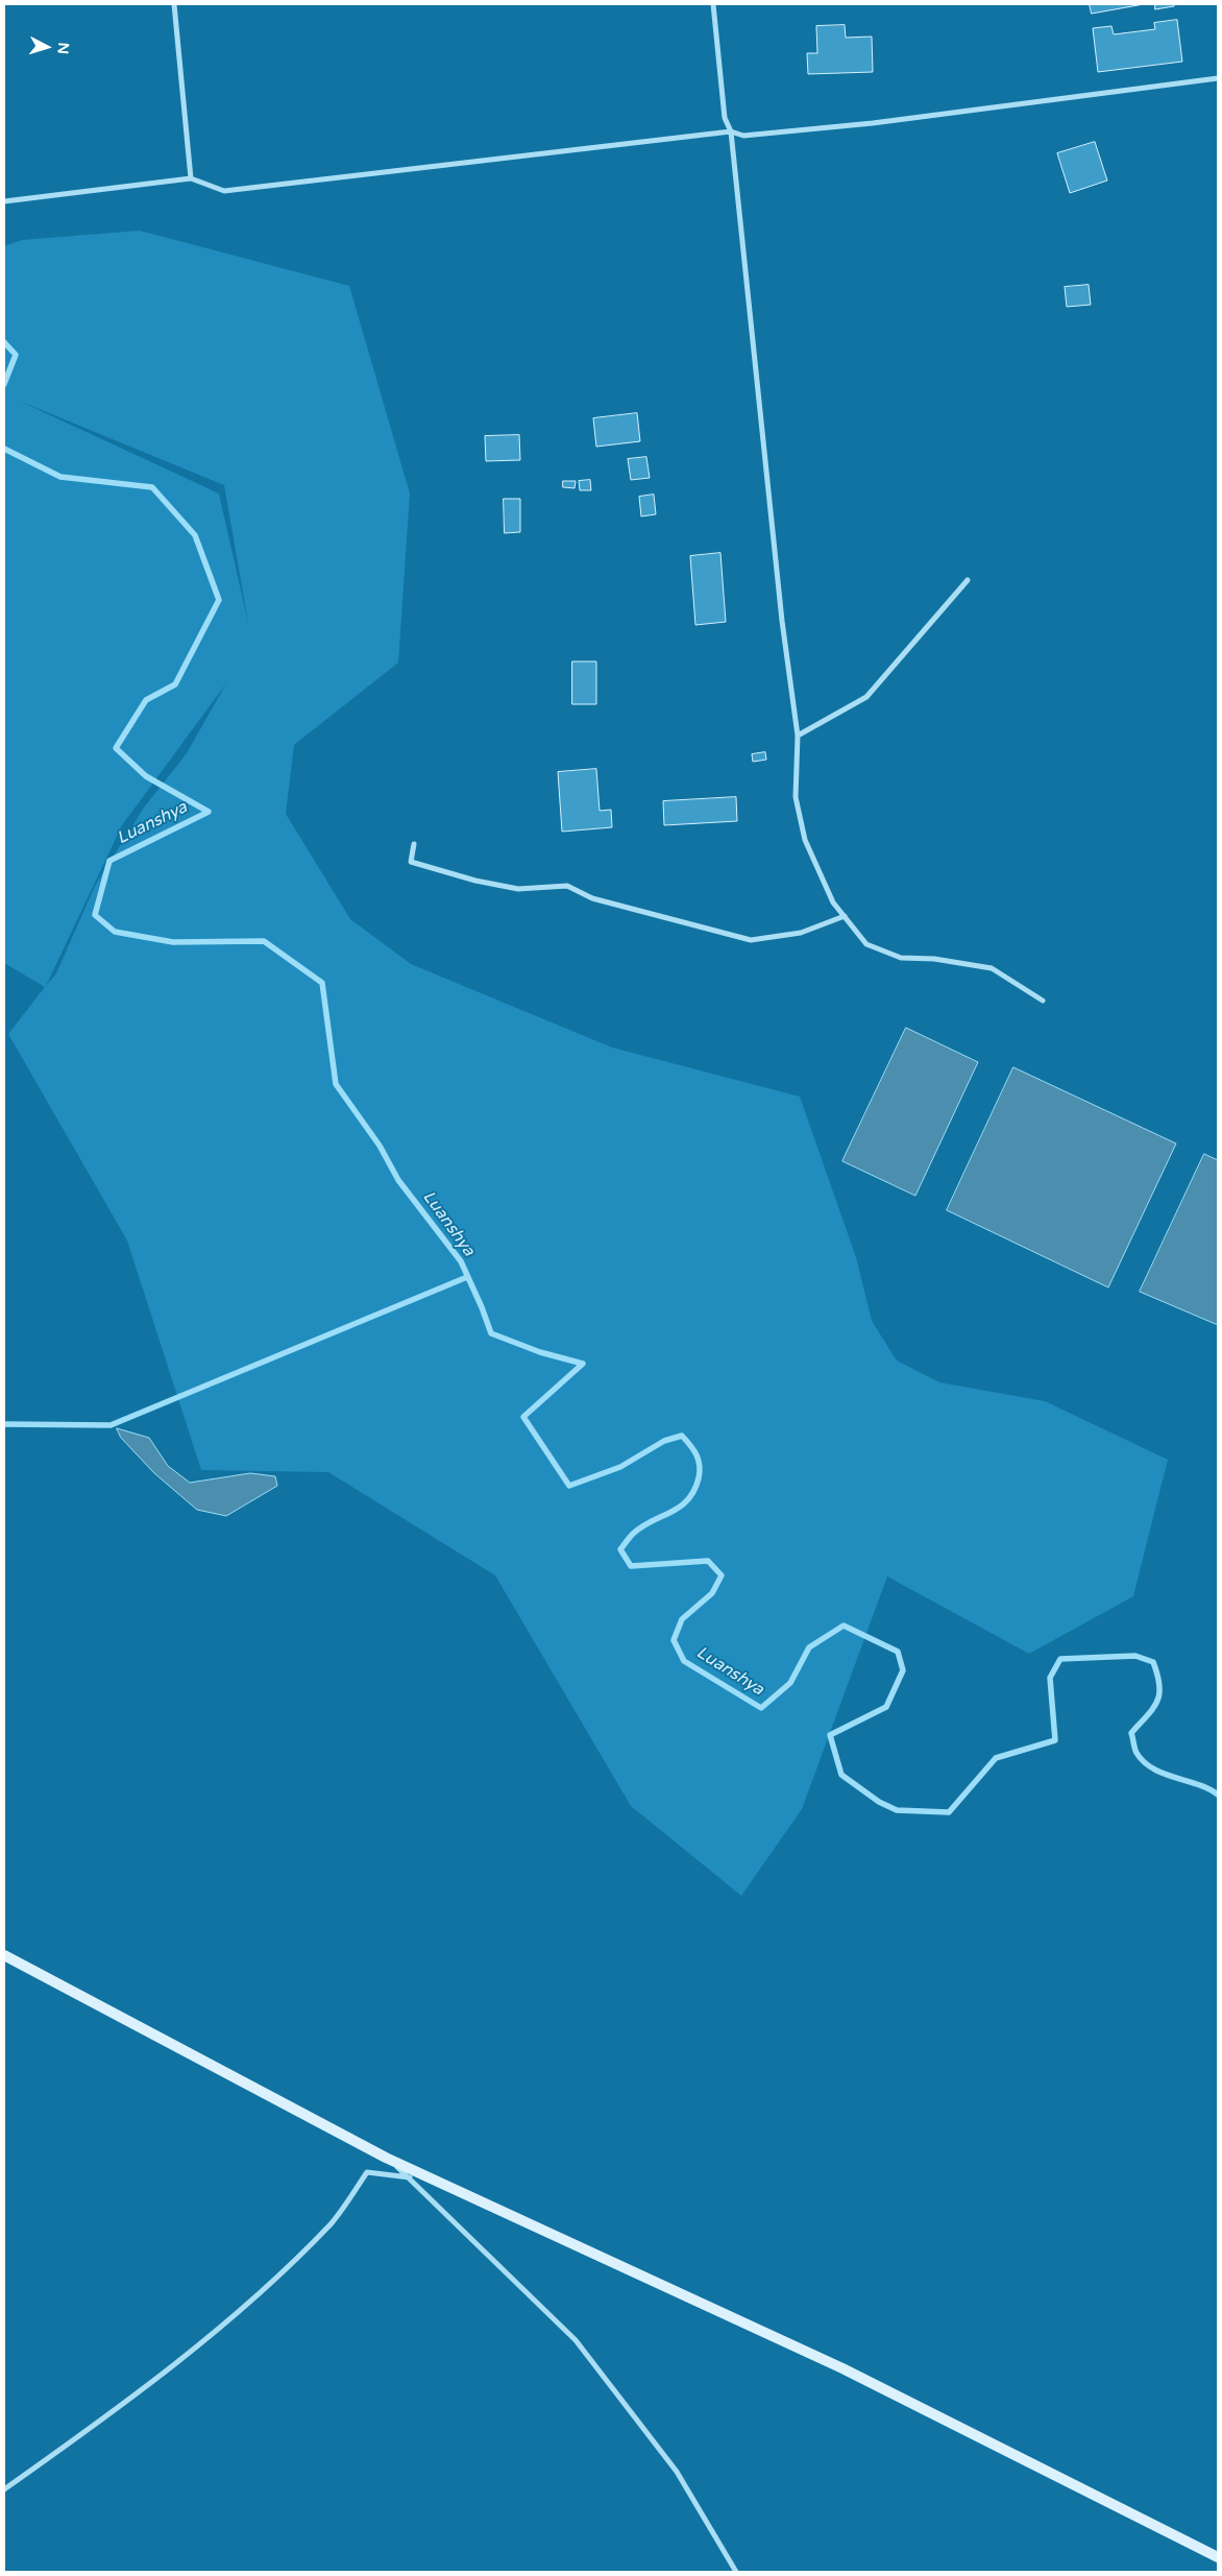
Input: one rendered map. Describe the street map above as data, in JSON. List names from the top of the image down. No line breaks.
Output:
{"water":["Luanshya"],"north":"right"}
